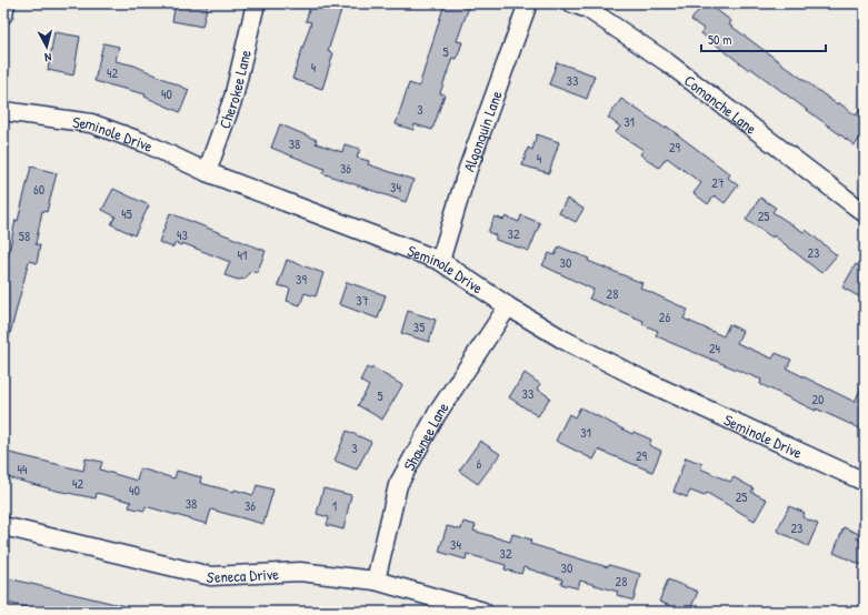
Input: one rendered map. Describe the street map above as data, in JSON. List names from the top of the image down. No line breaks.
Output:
{"streets":{"street":["Cherokee Lane","Comanche Lane","Algonquin Lane","Seminole Drive","Shawnee Lane","Seneca Drive"]},"crossings":[["Cherokee Lane","Seminole Drive"],["Algonquin Lane","Seminole Drive"],["Seminole Drive","Shawnee Lane"],["Shawnee Lane","Seneca Drive"]],"house_numbers":["5","4","42","33","40","3","31","38","29","4","36","27","34","60","45","25","32","43","58","23","41","30","39","28","37","26","35","24","33","5","20","31","3","29","6","44","42","40","25","38","36","1","23","34","32","30","28"],"scale_bar":"50 m","north":"bottom"}
